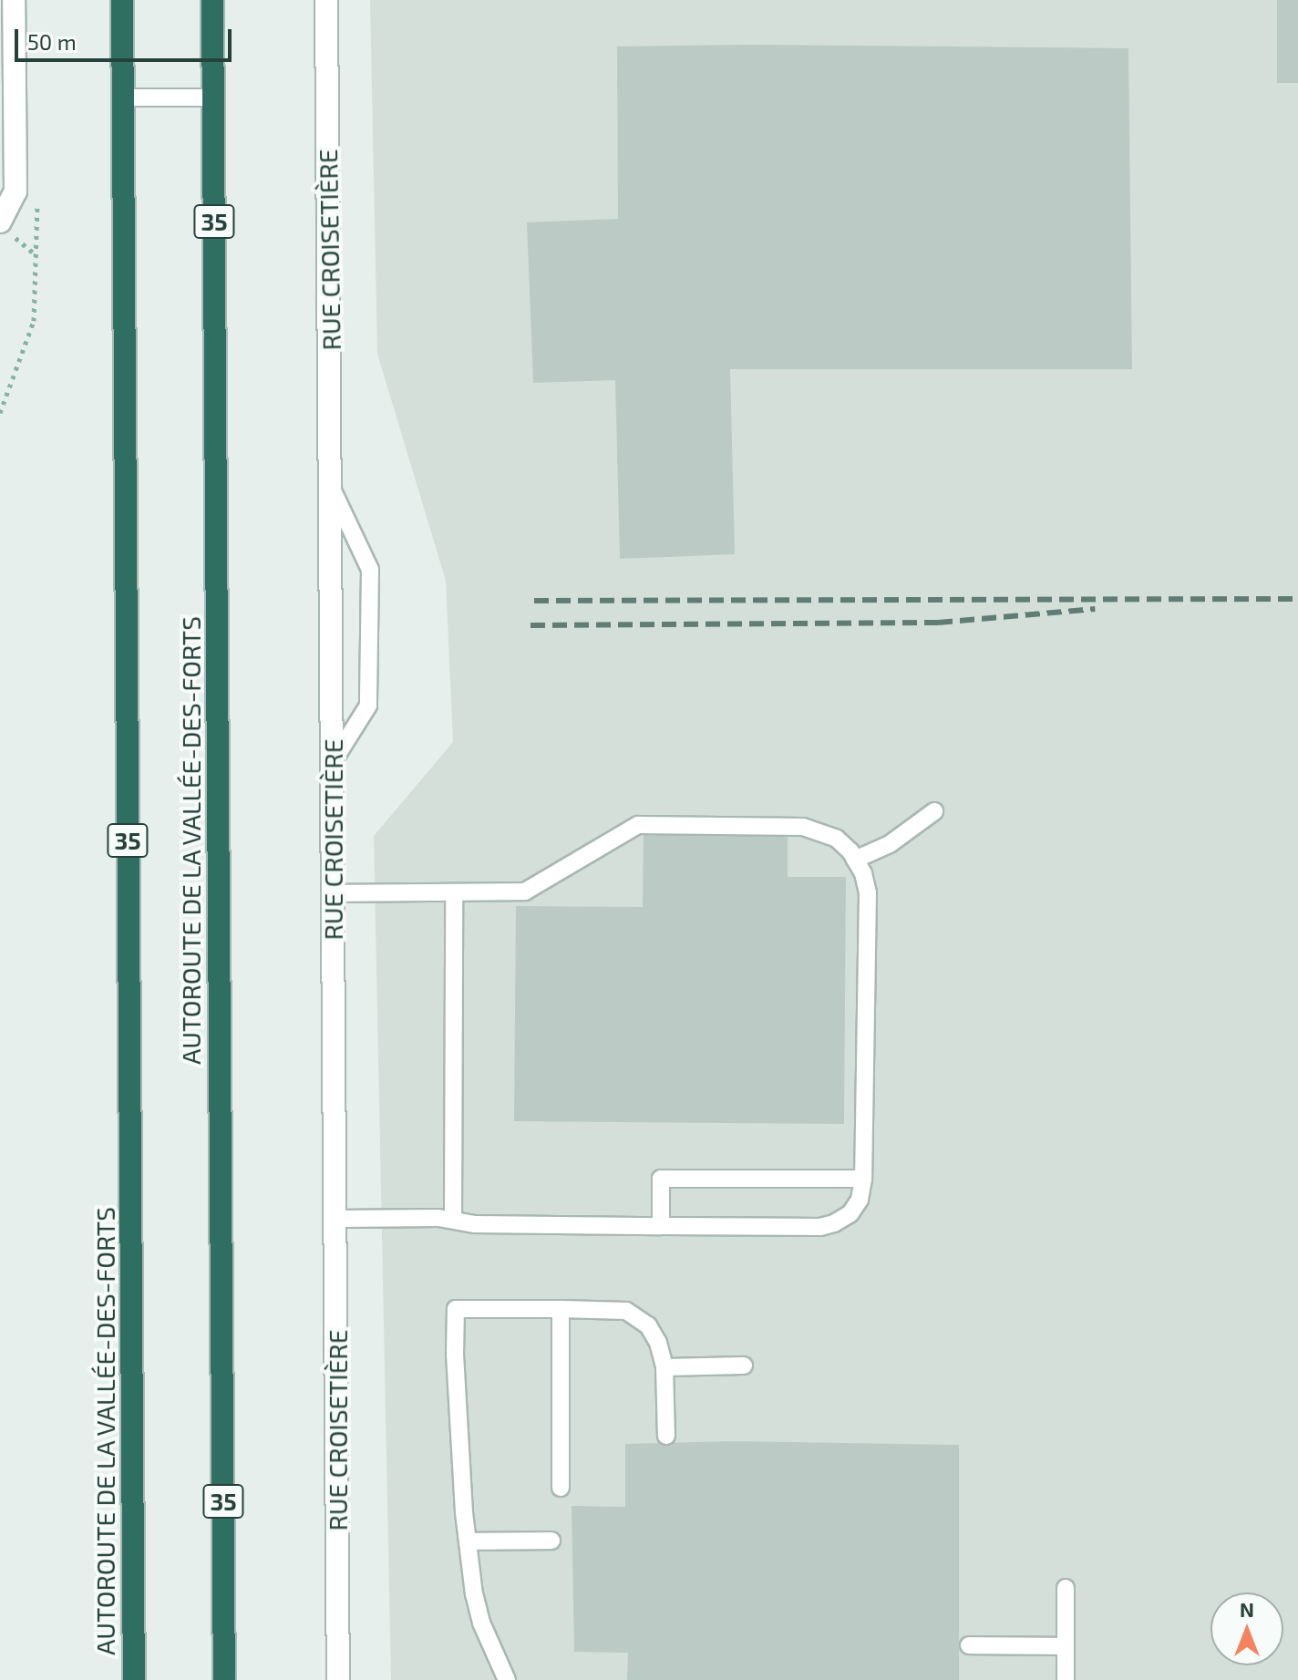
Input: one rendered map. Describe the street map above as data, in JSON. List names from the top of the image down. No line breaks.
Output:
{"streets":{"highway":["35","AUTOROUTE DE LA VALLÉE-DES-FORTS"],"street":["RUE CROISETIÈRE"]},"scale_bar":"50 m","north":"top"}
